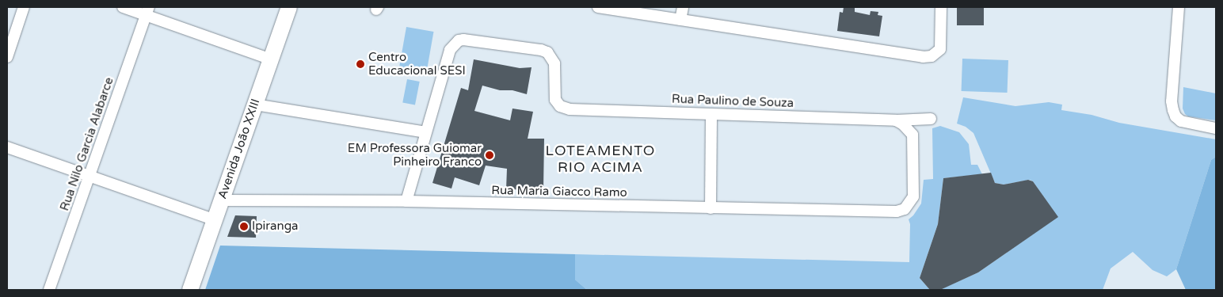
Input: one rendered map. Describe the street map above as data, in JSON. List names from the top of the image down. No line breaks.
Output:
{"streets":{"main road":["Avenida João XXIII"],"street":["Rua Paulino de Souza","Rua Nilo Garcia Alabarce","Rua Maria Giacco Ramo"]},"crossings":[["Rua Paulino de Souza","Rua Maria Giacco Ramo"],["Avenida João XXIII","Rua Maria Giacco Ramo"]],"districts":["LOTEAMENTO RIO ACIMA"],"places":["Centro Educacional SESI","EM Professora Guiomar Pinheiro Franco","Ipiranga"]}
